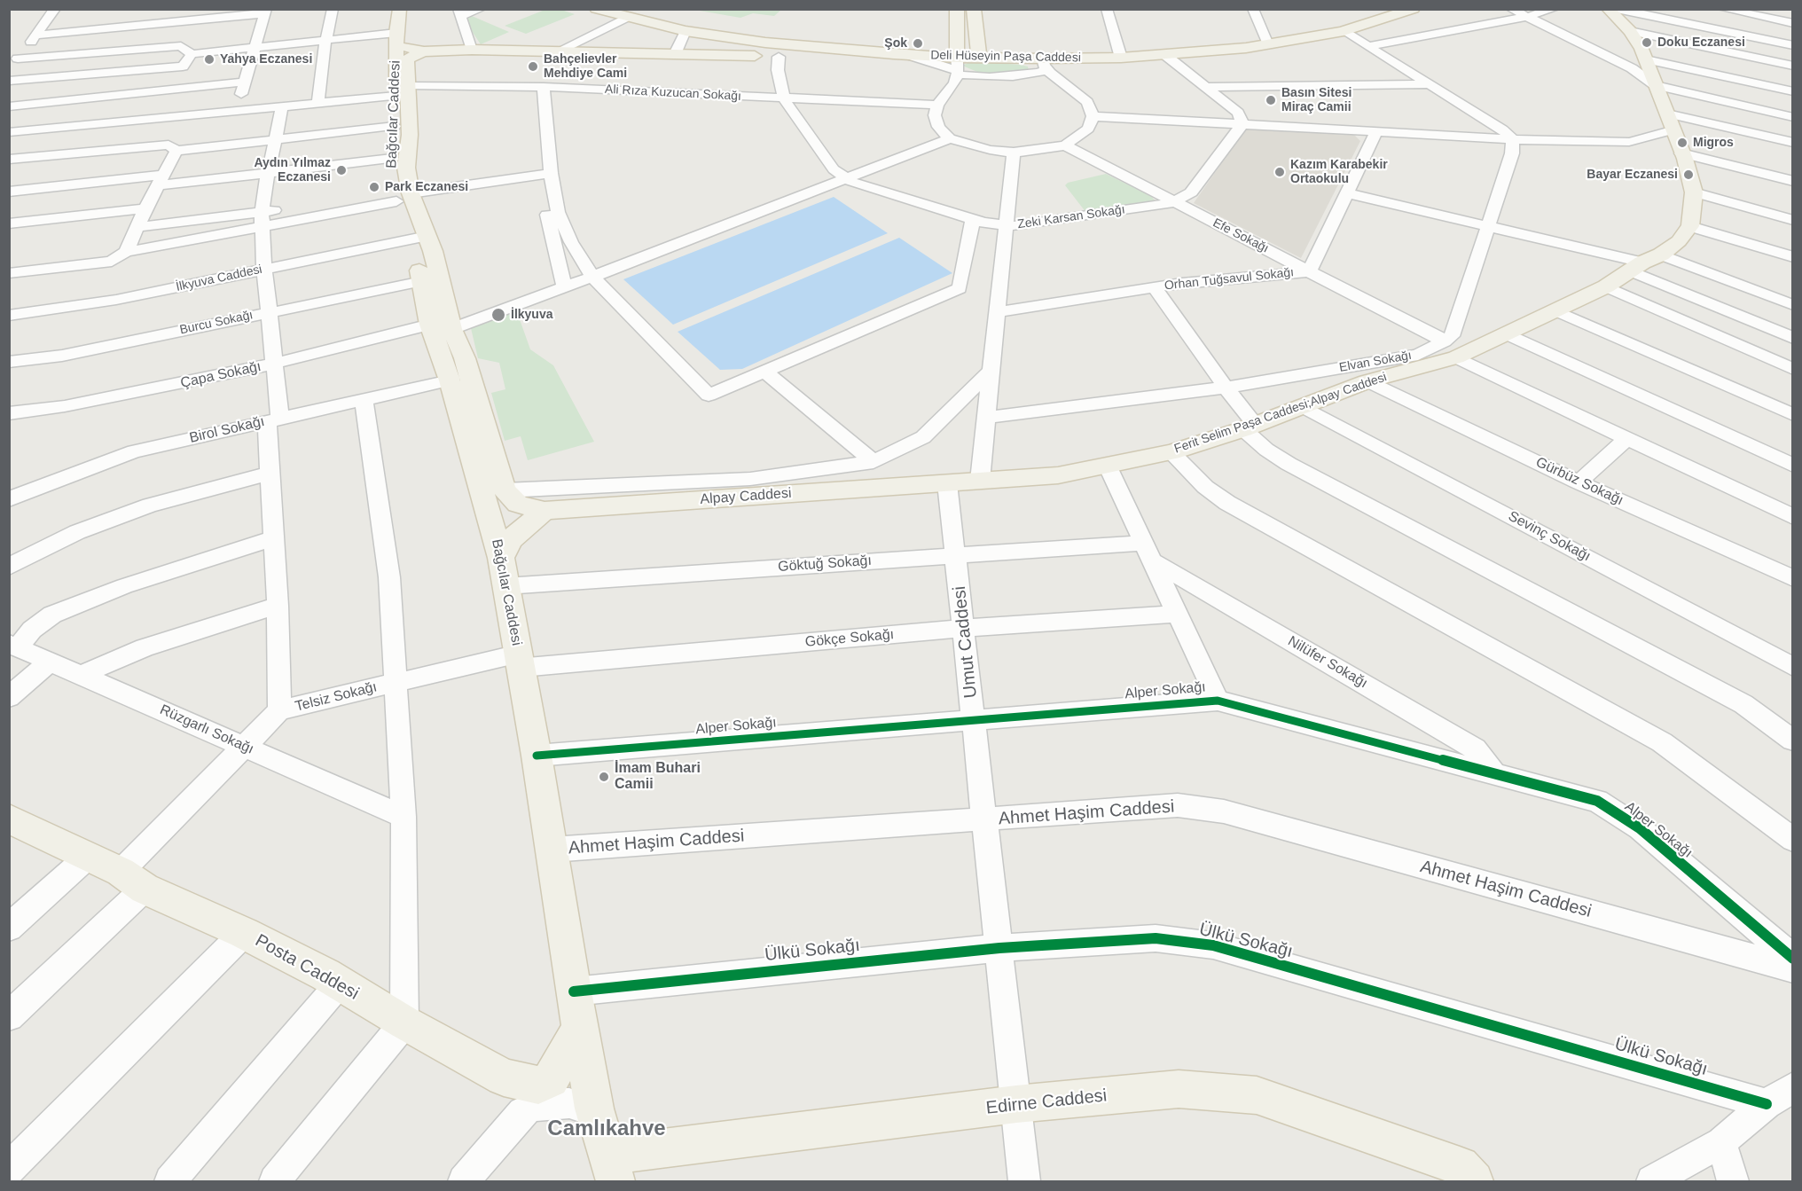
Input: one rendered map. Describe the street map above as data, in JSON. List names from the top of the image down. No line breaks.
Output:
{"streets":{"main road":["Deli Hüseyin Paşa Caddesi","Bağcılar Caddesi","Ferit Selim Paşa Caddesi;Alpay Caddesi","Alpay Caddesi","Posta Caddesi","Edirne Caddesi"],"street":["Ali Rıza Kuzucan Sokağı","Zeki Karsan Sokağı","Efe Sokağı","İlkyuva Caddesi","Orhan Tuğsavul Sokağı","Burcu Sokağı","Elvan Sokağı","Çapa Sokağı","Birol Sokağı","Gürbüz Sokağı","Sevinç Sokağı","Göktuğ Sokağı","Gökçe Sokağı","Umut Caddesi","Nilüfer Sokağı","Alper Sokağı","Telsiz Sokağı","Rüzgarlı Sokağı","Ahmet Haşim Caddesi","Ülkü Sokağı"]},"crossings":[["Ali Rıza Kuzucan Sokağı","Bağcılar Caddesi"],["Ali Rıza Kuzucan Sokağı","Zeki Karsan Sokağı"],["Bağcılar Caddesi","İlkyuva Caddesi"],["Bağcılar Caddesi","Burcu Sokağı"],["Bağcılar Caddesi","Çapa Sokağı"],["Bağcılar Caddesi","Birol Sokağı"],["Bağcılar Caddesi","Göktuğ Sokağı"],["Bağcılar Caddesi","Gökçe Sokağı"],["Bağcılar Caddesi","Alper Sokağı"],["Bağcılar Caddesi","Telsiz Sokağı"],["Bağcılar Caddesi","Ahmet Haşim Caddesi"],["Bağcılar Caddesi","Ülkü Sokağı"],["Bağcılar Caddesi","Posta Caddesi"],["Bağcılar Caddesi","Edirne Caddesi"],["Zeki Karsan Sokağı","Efe Sokağı"],["Efe Sokağı","Orhan Tuğsavul Sokağı"],["Efe Sokağı","Elvan Sokağı"],["Efe Sokağı","Ferit Selim Paşa Caddesi;Alpay Caddesi"],["Elvan Sokağı","Ferit Selim Paşa Caddesi;Alpay Caddesi"],["Ferit Selim Paşa Caddesi;Alpay Caddesi","Gürbüz Sokağı"],["Ferit Selim Paşa Caddesi;Alpay Caddesi","Alpay Caddesi"],["Ferit Selim Paşa Caddesi;Alpay Caddesi","Sevinç Sokağı"],["Ferit Selim Paşa Caddesi;Alpay Caddesi","Umut Caddesi"],["Alpay Caddesi","Umut Caddesi"],["Göktuğ Sokağı","Umut Caddesi"],["Göktuğ Sokağı","Nilüfer Sokağı"],["Gökçe Sokağı","Umut Caddesi"],["Gökçe Sokağı","Telsiz Sokağı"],["Umut Caddesi","Alper Sokağı"],["Umut Caddesi","Ahmet Haşim Caddesi"],["Umut Caddesi","Ülkü Sokağı"],["Umut Caddesi","Edirne Caddesi"],["Nilüfer Sokağı","Alper Sokağı"],["Telsiz Sokağı","Rüzgarlı Sokağı"],["Telsiz Sokağı","Posta Caddesi"]],"districts":["Camlıkahve"],"places":["Doku Eczanesi","Şok","Yahya Eczanesi","Bahçelievler Mehdiye Cami","Basın Sitesi Miraç Camii","Migros","Aydın Yılmaz Eczanesi","Kazım Karabekir Ortaokulu","Bayar Eczanesi","Park Eczanesi","İlkyuva","İmam Buhari Camii"]}
